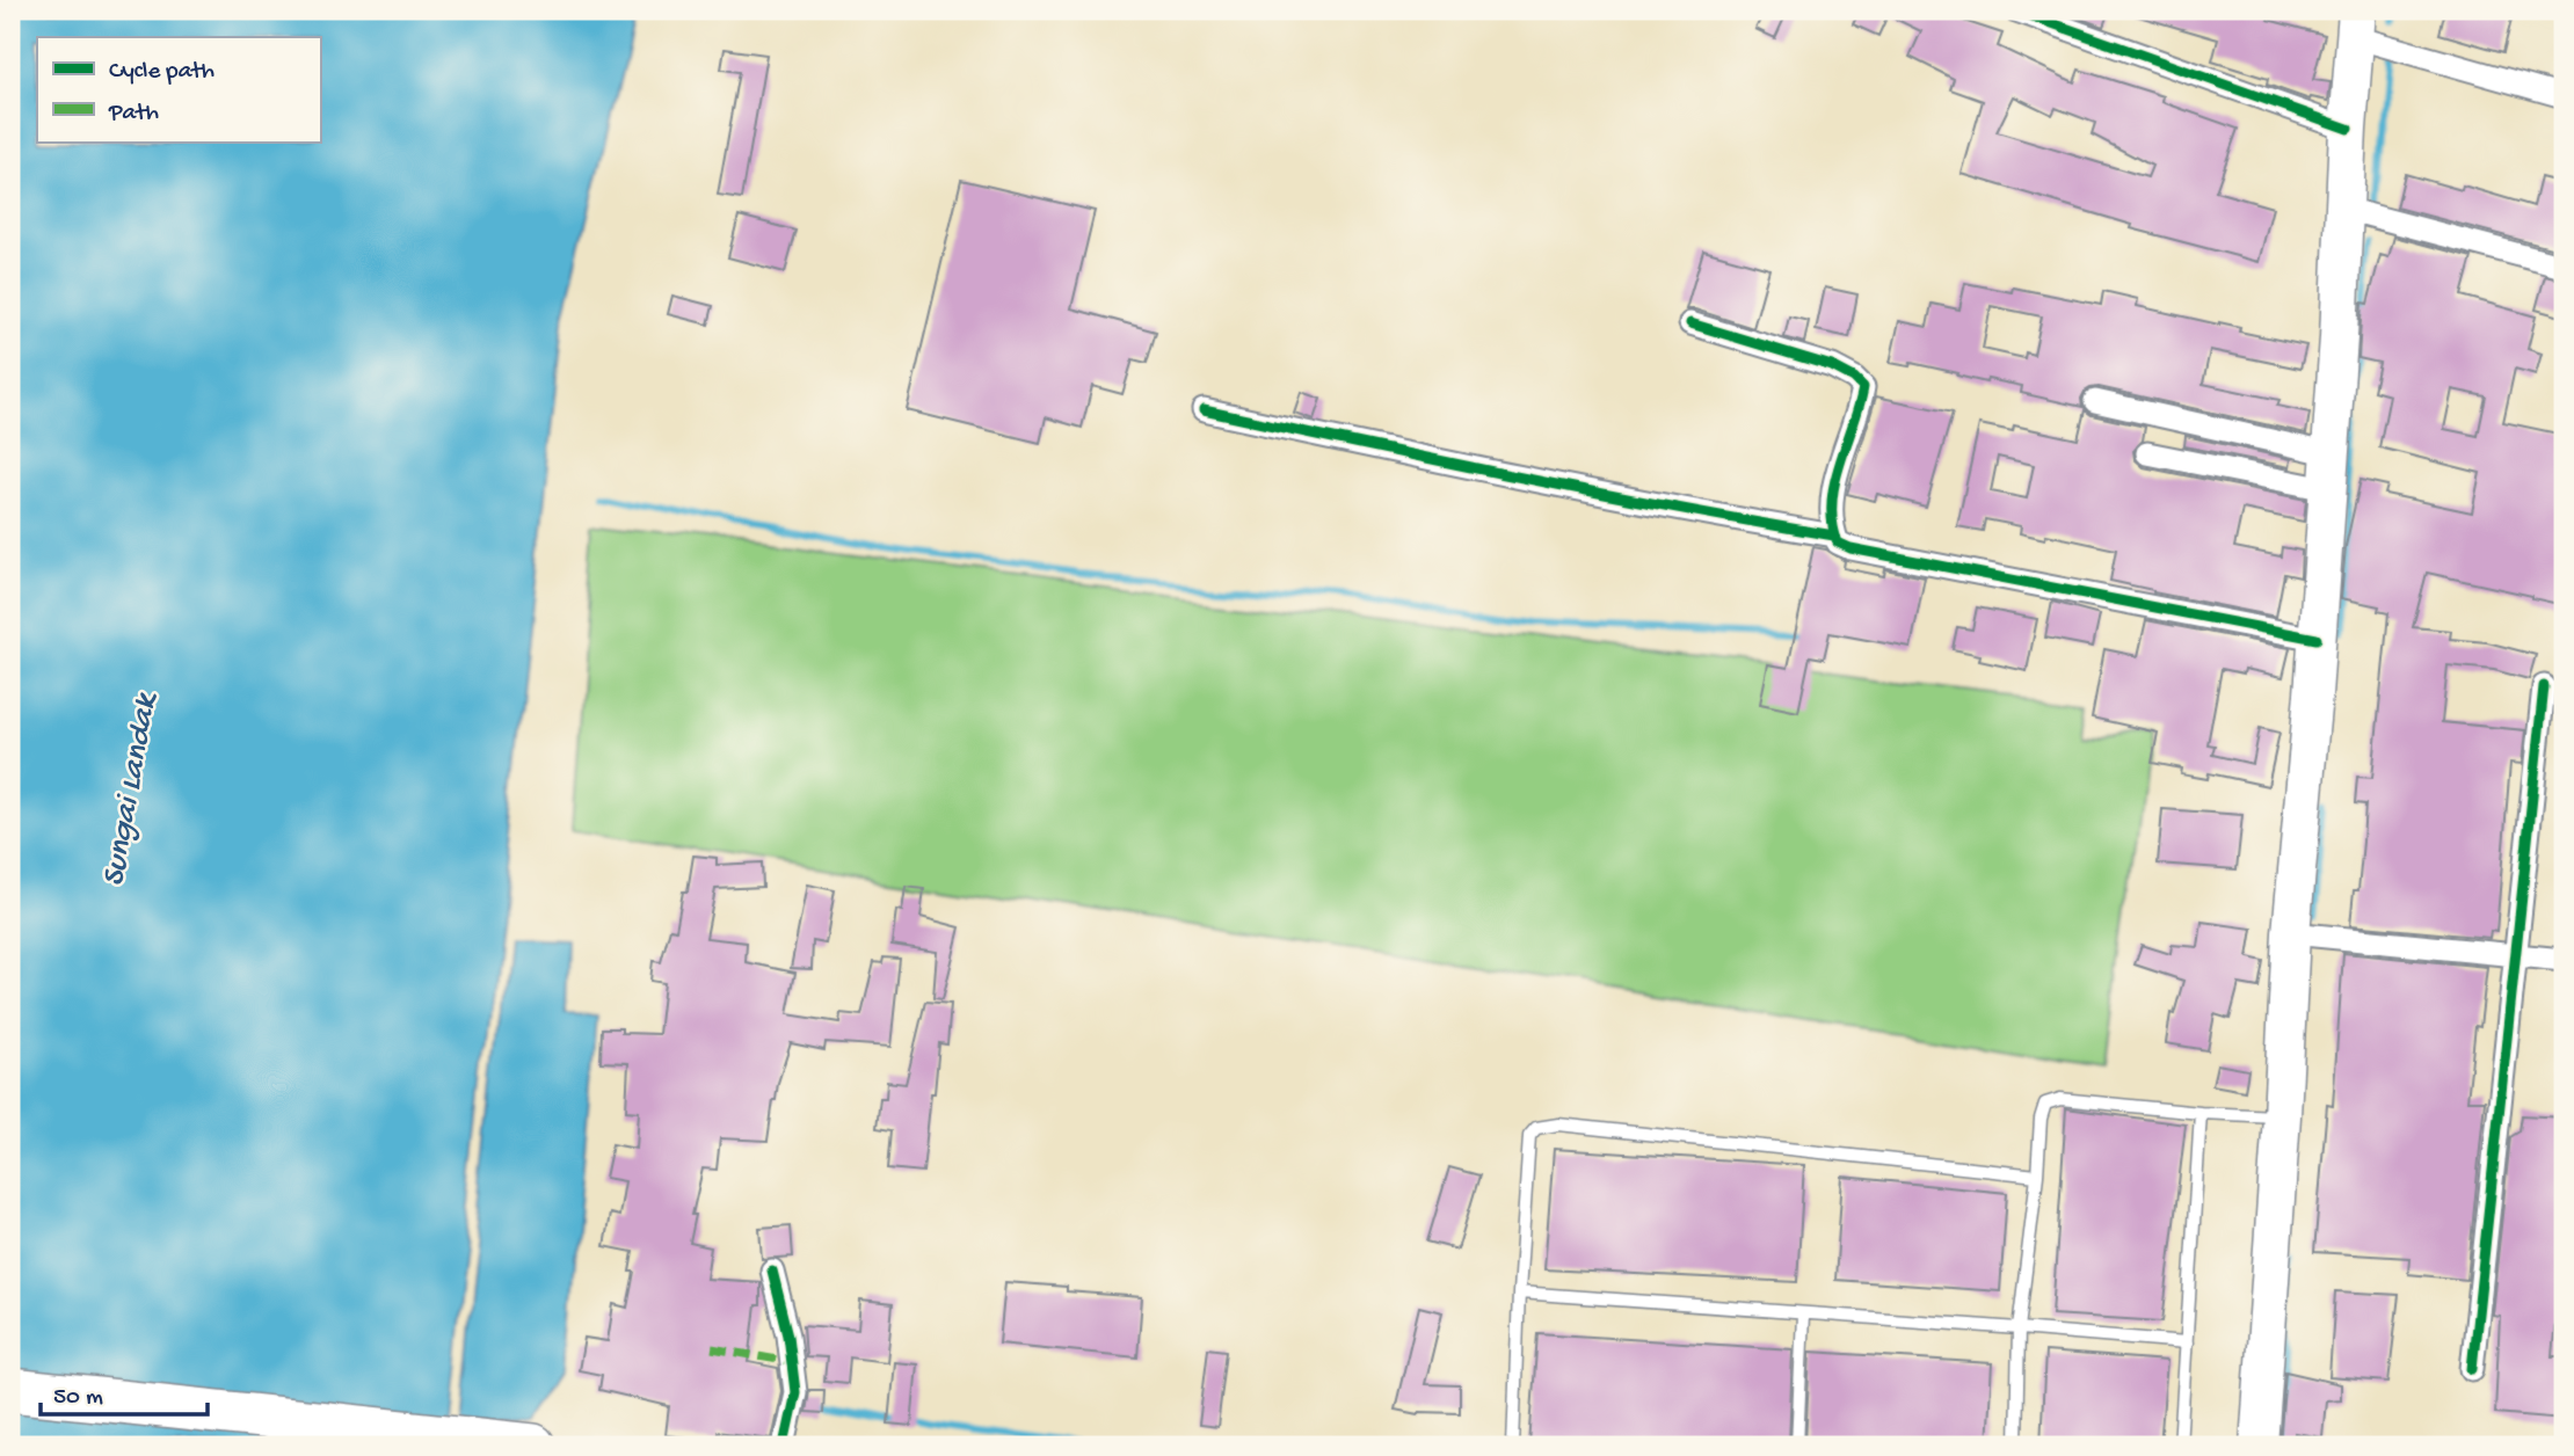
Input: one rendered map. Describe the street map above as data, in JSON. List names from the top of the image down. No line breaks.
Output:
{"water":["Sungai Landak"],"legend":["Cycle path","Path"],"scale_bar":"50 m"}
